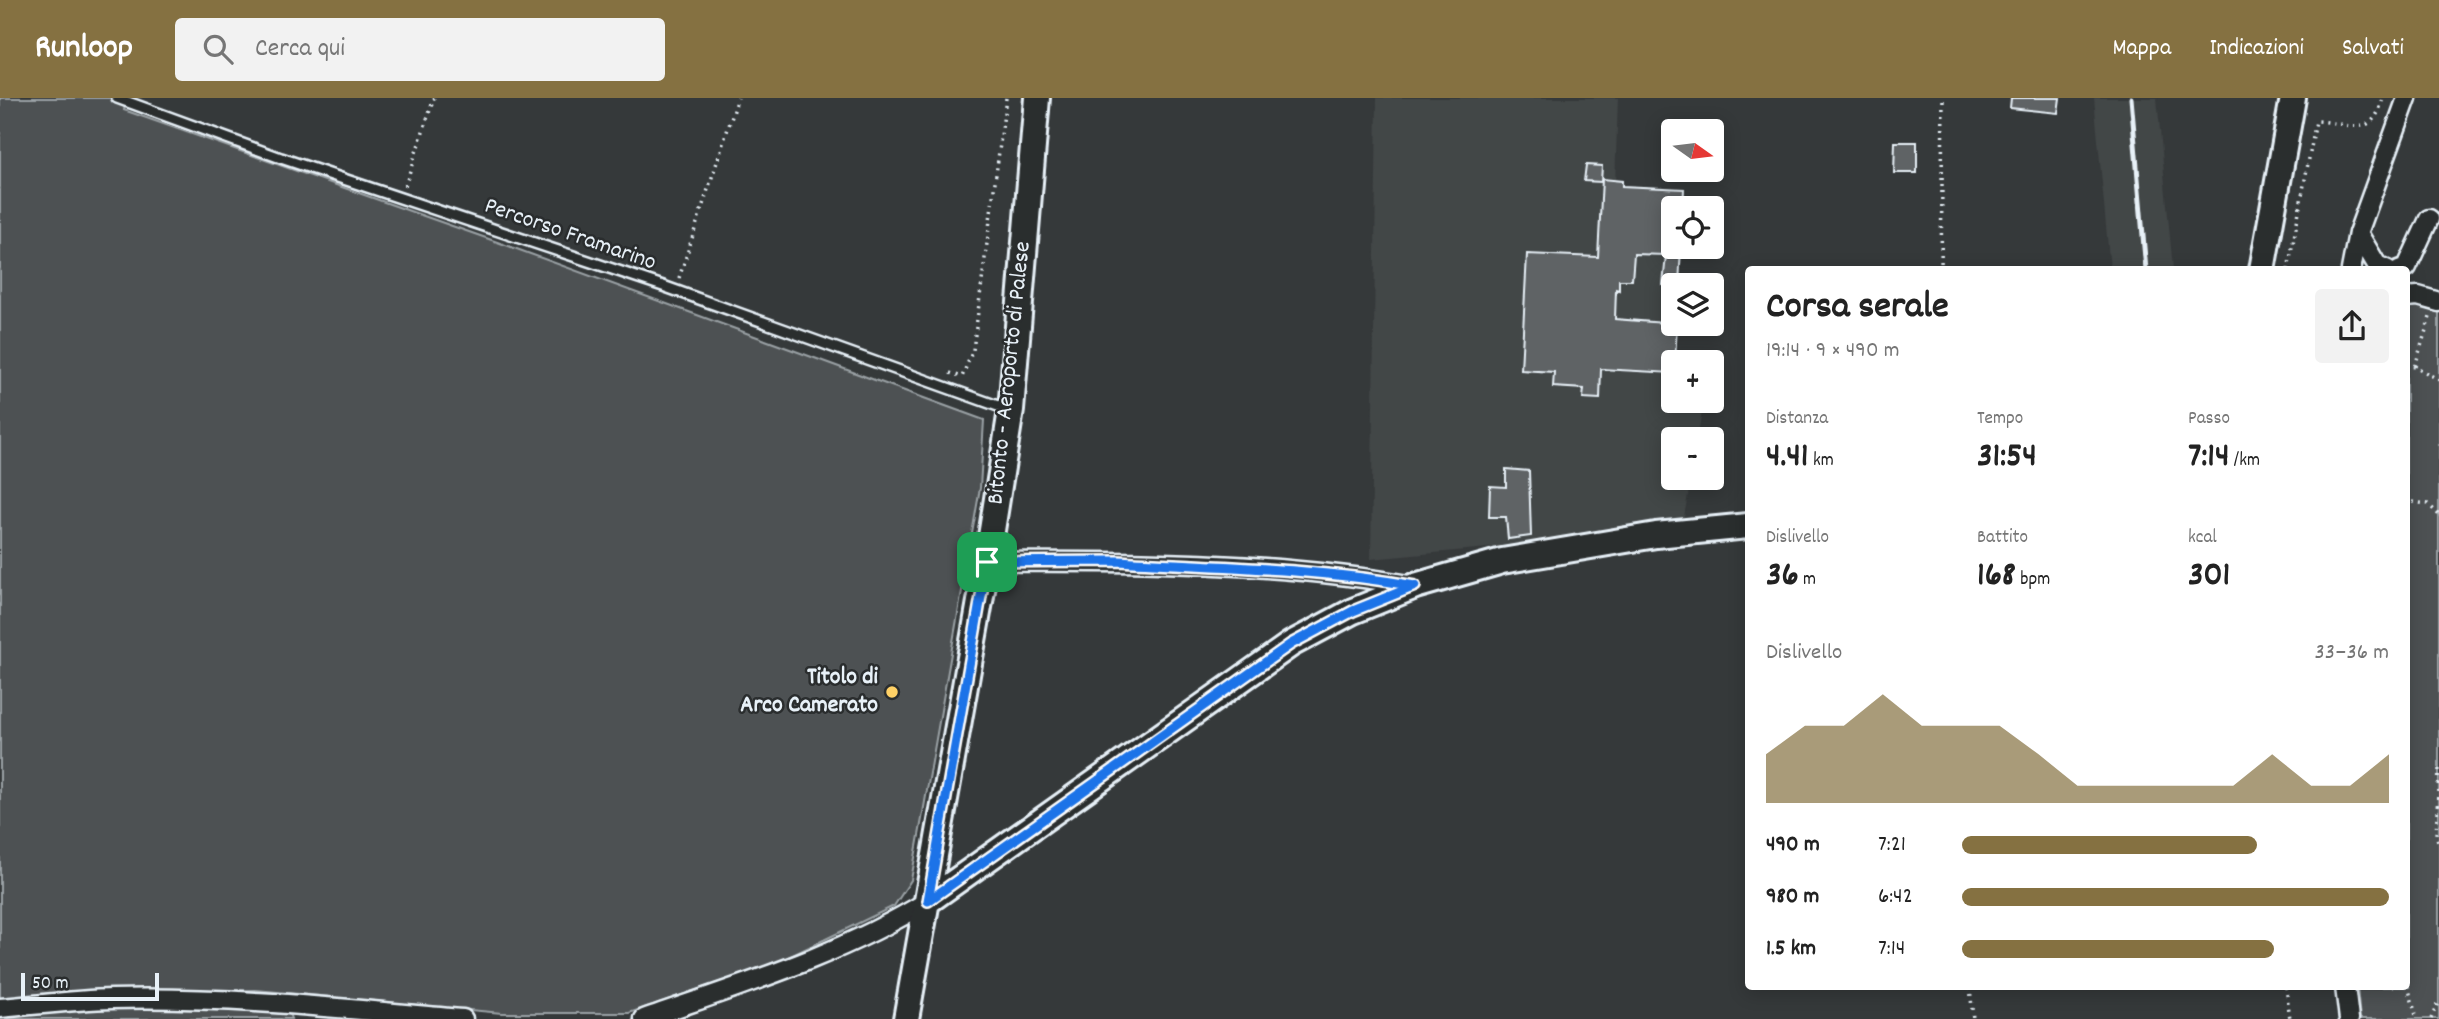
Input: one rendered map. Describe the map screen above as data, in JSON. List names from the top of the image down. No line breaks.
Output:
{"streets":{"street":["Bitonto - Aeroporto di Palese"],"lane":["Percorso Framarino"]},"crossings":[["Percorso Framarino","Bitonto - Aeroporto di Palese"]],"places":["Titolo di Arco Camerato"],"scale_bar":"50 m","north":"right","page":{"header":"Runloop","search":"Cerca qui","nav":["Mappa","Indicazioni","Salvati"],"map_buttons":["+","−"],"heading":["Corsa serale","19:14 · 9 × 490 m"],"stats":[["Distanza","4.41 km"],["Tempo","31:54"],["Passo","7:14 /km"],["Dislivello","36 m"],["Battito","168 bpm"],["kcal","301"]],"chart":["Dislivello","33–36 m"],"list":[{"name":"490 m","note":"7:21"},{"name":"980 m","note":"6:42"},{"name":"1.5 km","note":"7:14"}],"scale":"50 m"}}
